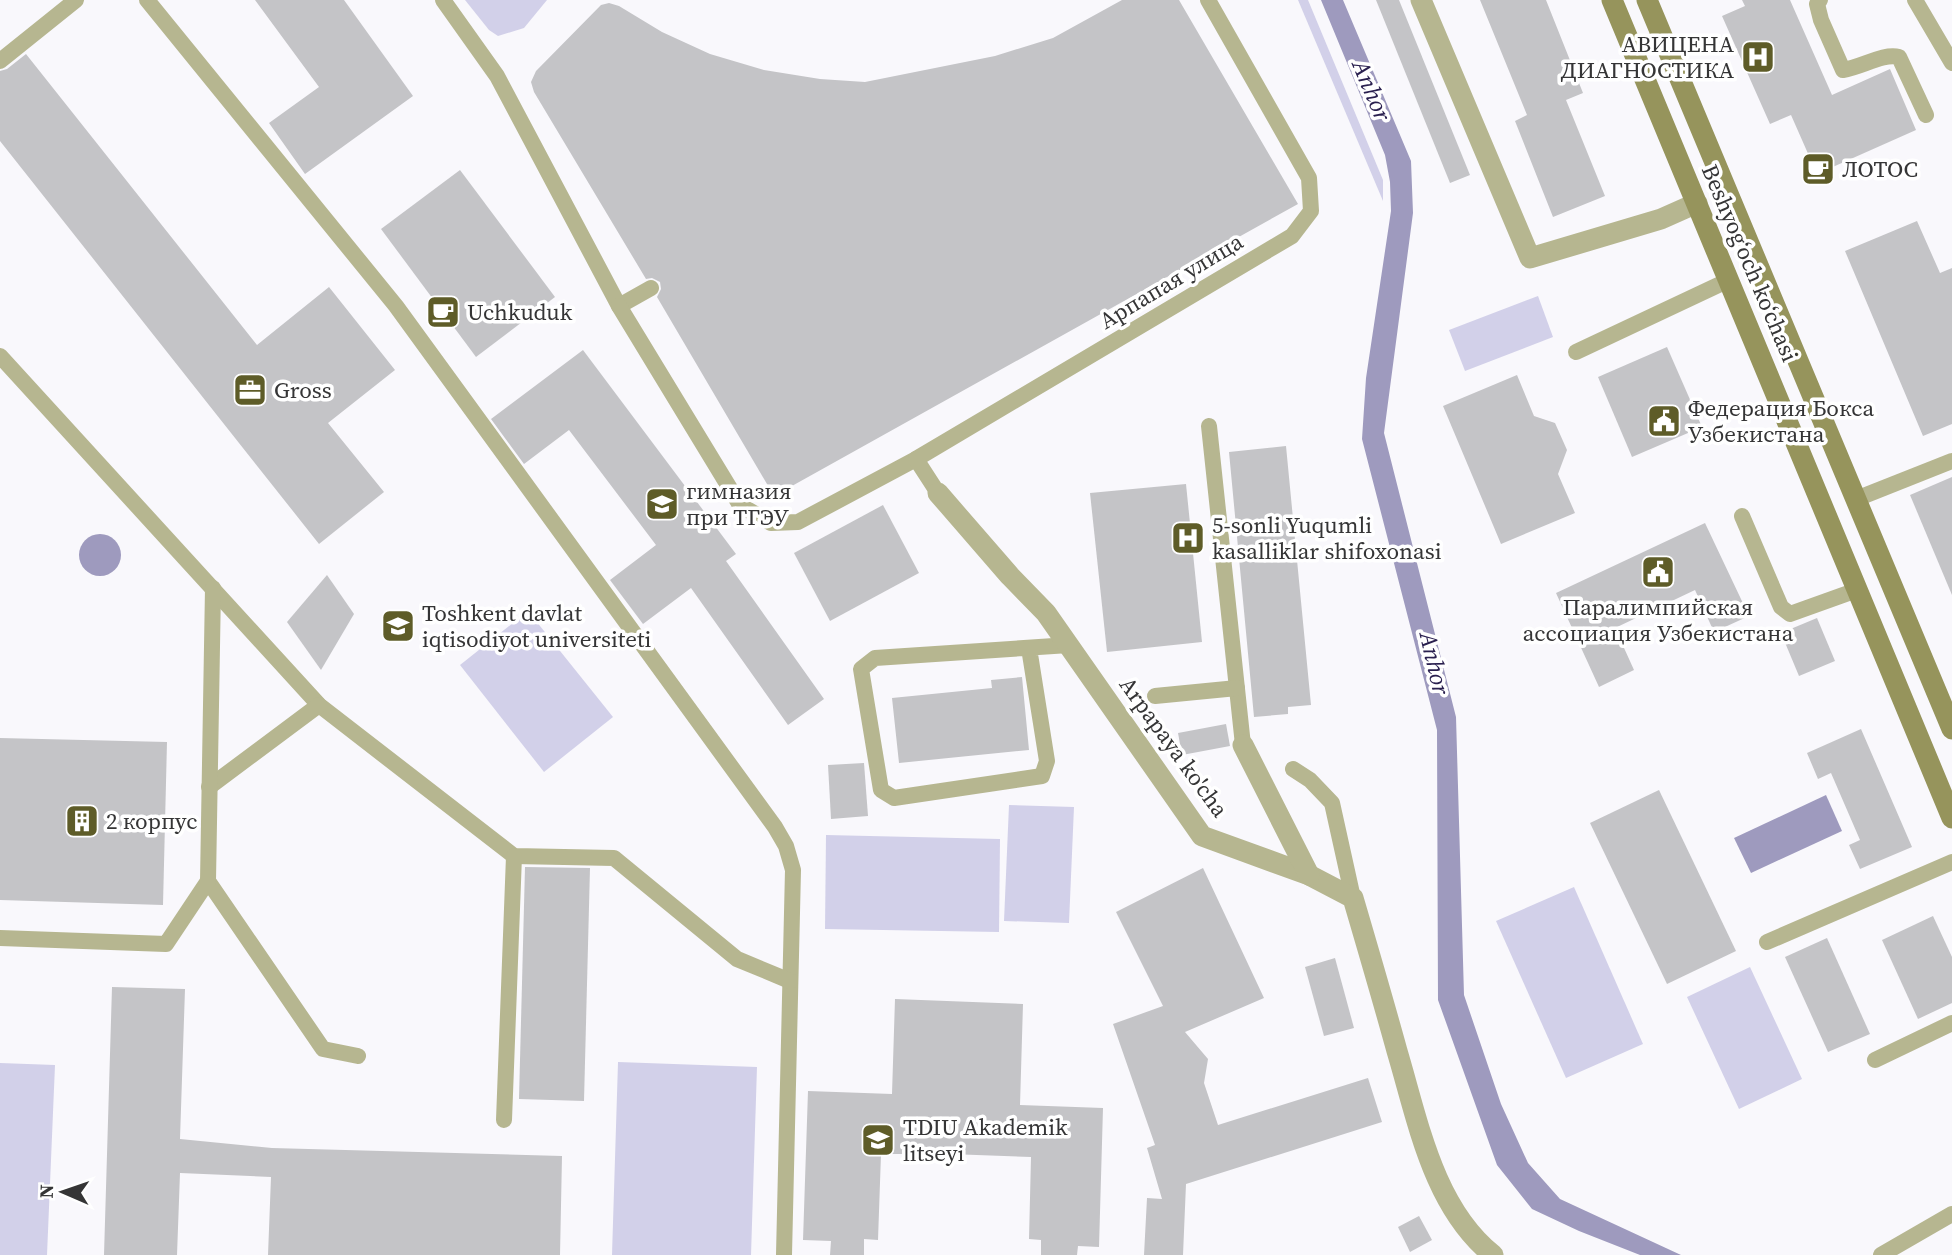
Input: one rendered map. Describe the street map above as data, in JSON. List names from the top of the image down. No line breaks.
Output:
{"streets":{"main road":["Beshyogʻoch koʻchasi"],"street":["Arpapaya ko'cha"],"lane":["Арпапая улица"]},"water":["Anhor"],"places":{"hospital":["АВИЦЕНА ДИАГНОСТИКА","5-sonli Yuqumli kasalliklar shifoxonasi"],"cafe":["ЛОТОС","Uchkuduk"],"office":["Gross"],"public building":["Федерация Бокса Узбекистана","Паралимпийская ассоциация Узбекистана"],"school or university":["гимназия при ТГЭУ","Toshkent davlat iqtisodiyot universiteti","TDIU Akademik litseyi"],"building":["2 корпус"]},"north":"left"}
